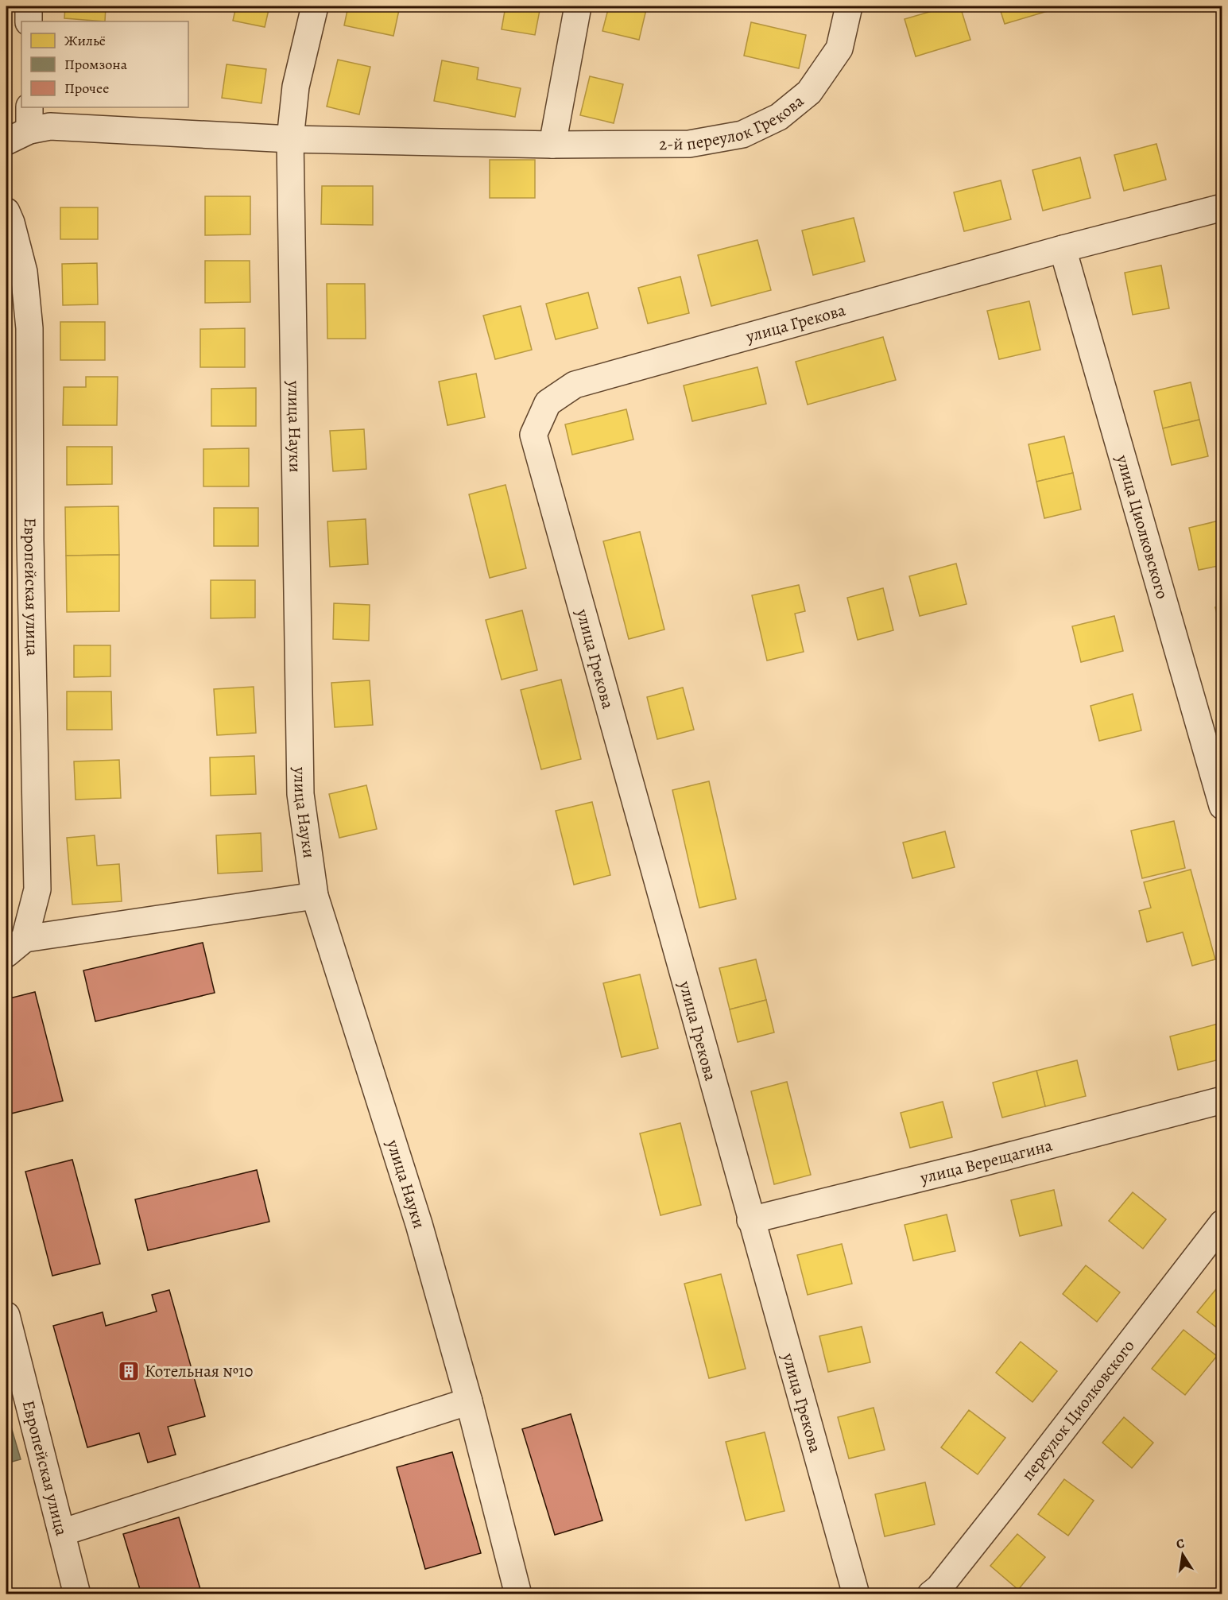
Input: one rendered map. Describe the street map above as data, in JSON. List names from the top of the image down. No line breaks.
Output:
{"streets":{"street":["2-й переулок Грекова","улица Грекова","улица Науки","улица Циолковского","Европейская улица","улица Верещагина","переулок Циолковского"]},"crossings":[["2-й переулок Грекова","улица Науки"],["улица Грекова","улица Циолковского"],["улица Грекова","улица Верещагина"]],"places":{"building":["Котельная №10"]},"legend":["Жильё","Промзона","Прочее"],"north":"top"}
